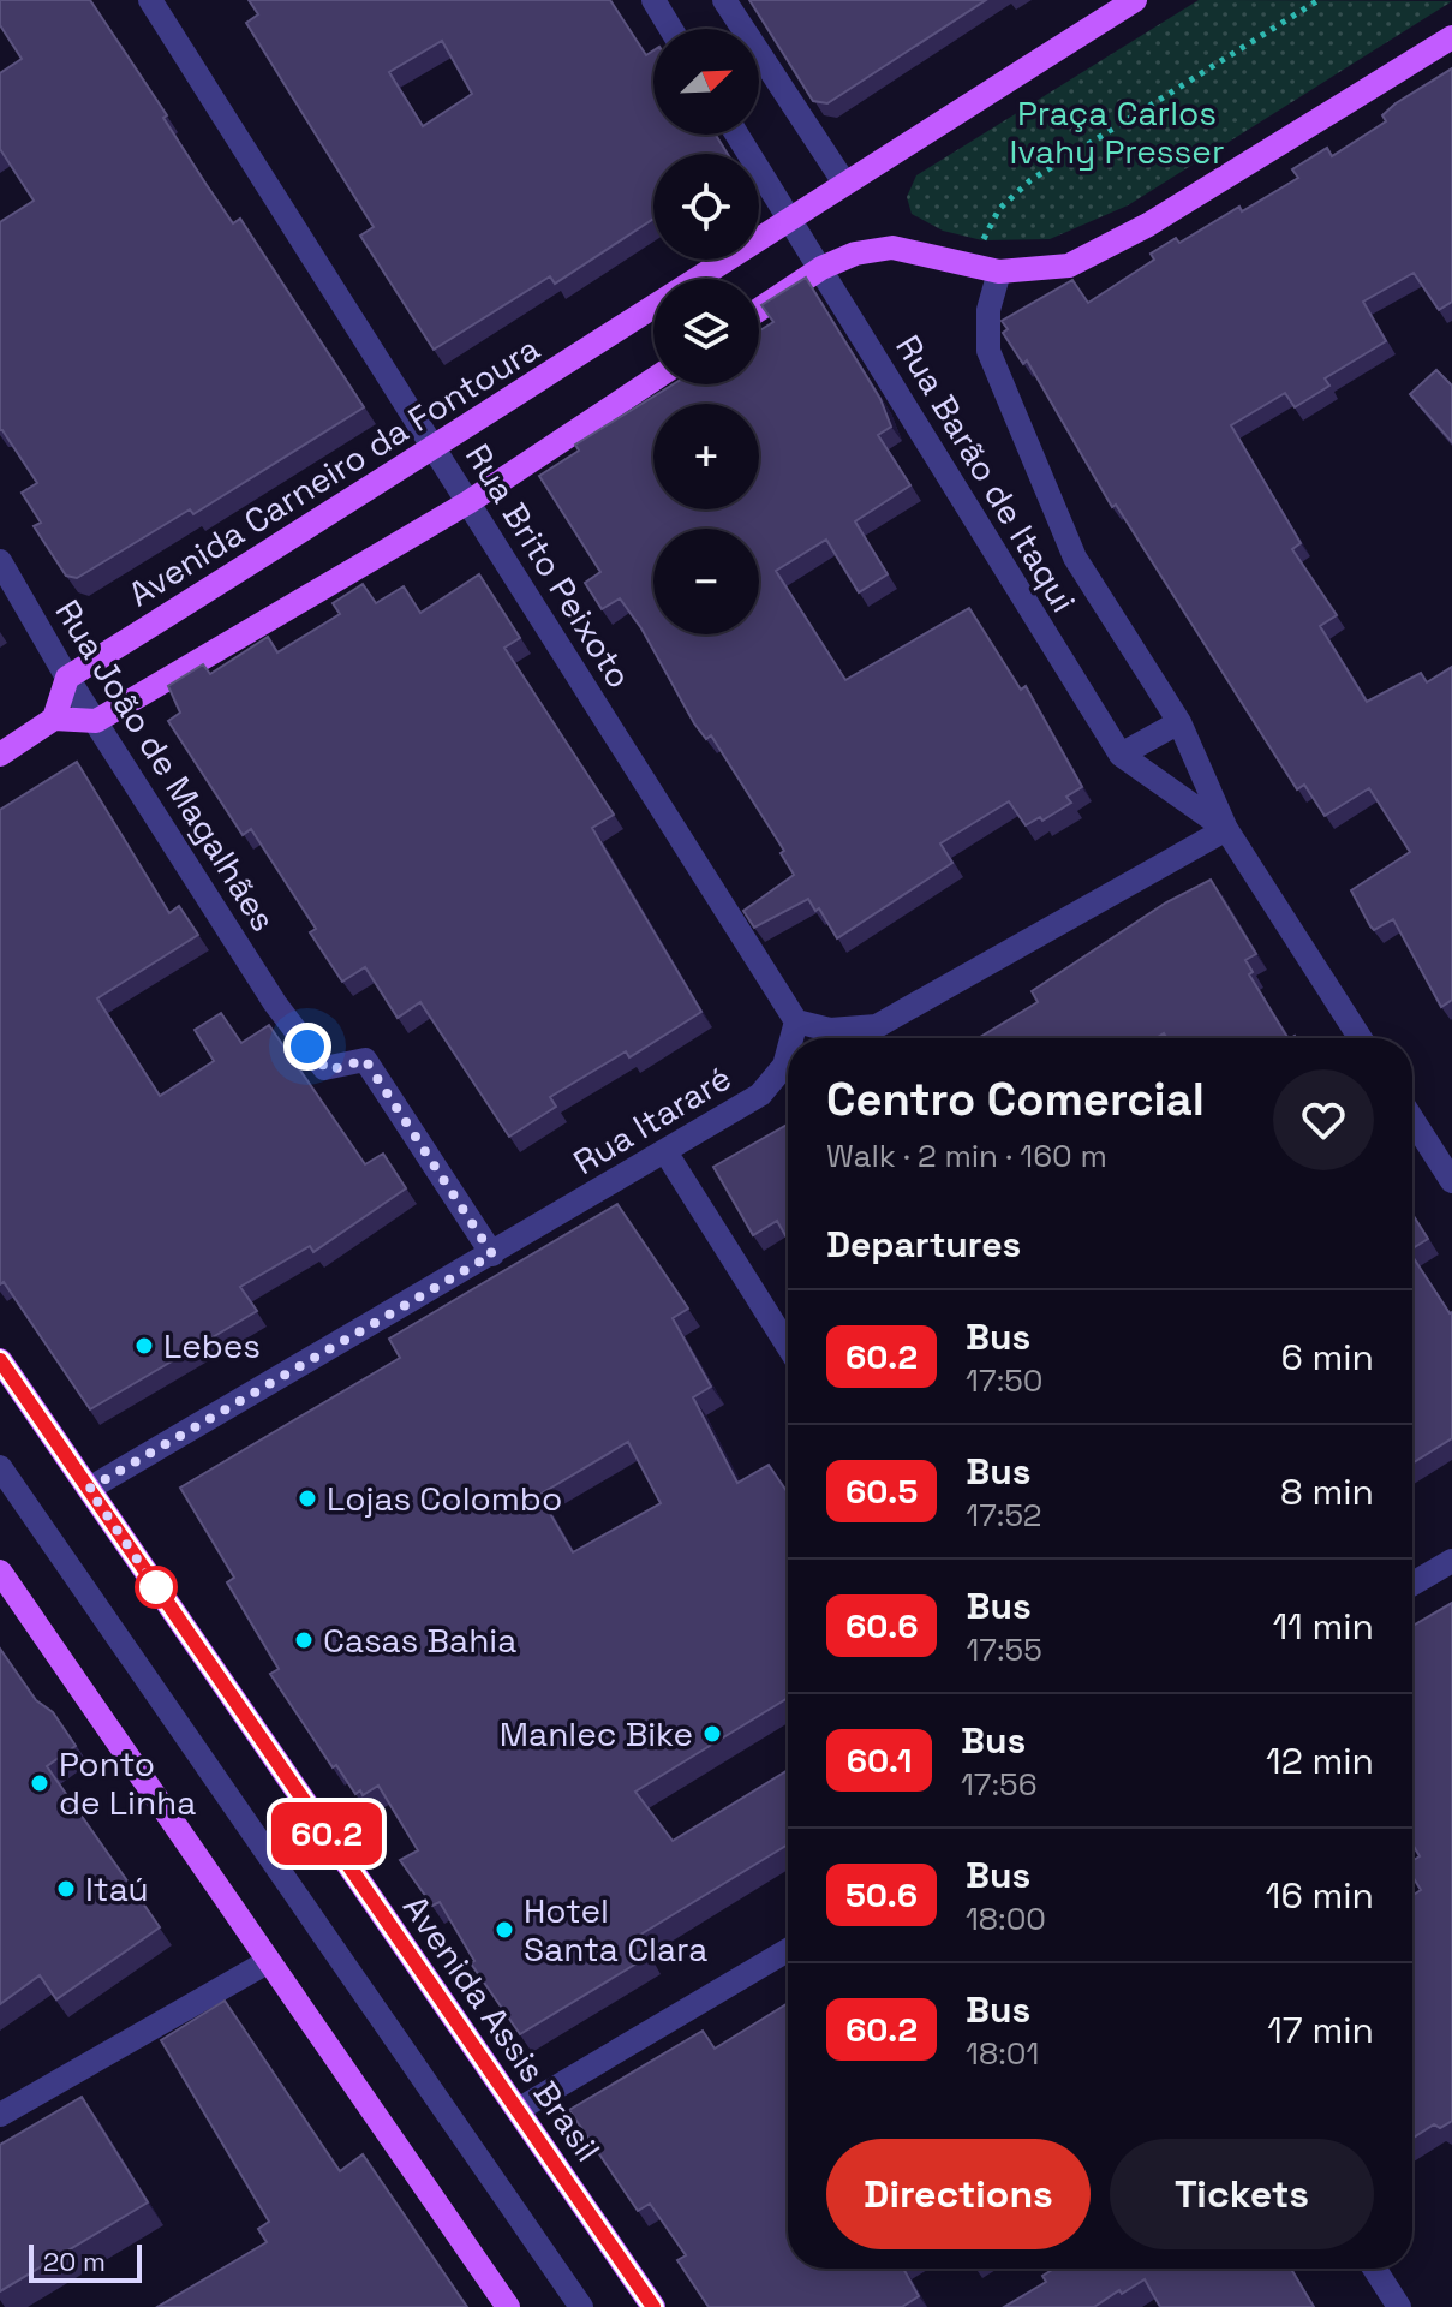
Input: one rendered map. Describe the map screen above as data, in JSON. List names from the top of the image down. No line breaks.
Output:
{"streets":{"main road":["Avenida Carneiro da Fontoura","Avenida Assis Brasil"],"street":["Rua Barão de Itaqui","Rua Brito Peixoto","Rua João de Magalhães","Rua Itararé"]},"crossings":[["Avenida Carneiro da Fontoura","Rua Barão de Itaqui"],["Avenida Carneiro da Fontoura","Rua Brito Peixoto"],["Avenida Carneiro da Fontoura","Rua João de Magalhães"],["Rua Brito Peixoto","Rua Itararé"],["Rua João de Magalhães","Rua Itararé"],["Rua Itararé","Avenida Assis Brasil"]],"parks":["Praça Carlos Ivahy Presser"],"places":["Lebes","Lojas Colombo","Casas Bahia","Manlec Bike","Ponto de Linha","Itaú","Hotel Santa Clara"],"lines":["bus line 60.2"],"scale_bar":"20 m","north":"top right","page":{"on_map":"60.2","map_buttons":["+","−"],"heading":[["Centro Comercial","Walk · 2 min · 160 m"],"Departures"],"list":[{"mark":"60.2","name":"Bus","note":"17:50","value":"6 min"},{"mark":"60.5","name":"Bus","note":"17:52","value":"8 min"},{"mark":"60.6","name":"Bus","note":"17:55","value":"11 min"},{"mark":"60.1","name":"Bus","note":"17:56","value":"12 min"},{"mark":"50.6","name":"Bus","note":"18:00","value":"16 min"},{"mark":"60.2","name":"Bus","note":"18:01","value":"17 min"}],"buttons":["Directions","Tickets"],"scale":"20 m"}}
